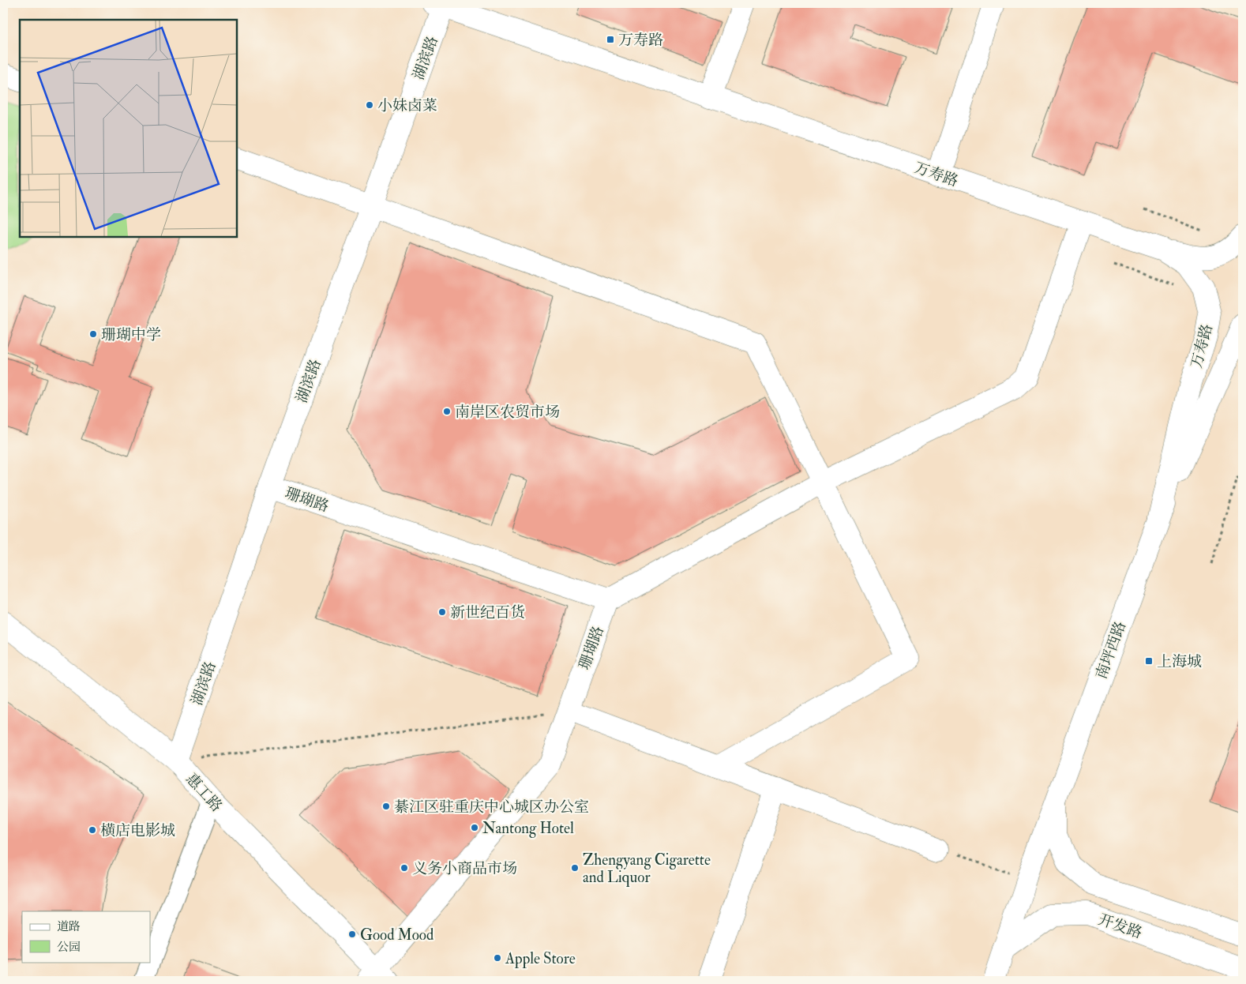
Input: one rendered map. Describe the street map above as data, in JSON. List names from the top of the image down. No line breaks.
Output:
{"streets":{"street":["湖滨路","万寿路","珊瑚路","南坪西路","惠工路","开发路"]},"crossings":[["湖滨路","万寿路"],["湖滨路","珊瑚路"],["湖滨路","惠工路"],["万寿路","南坪西路"],["珊瑚路","惠工路"],["南坪西路","开发路"]],"places":{"transit":["万寿路","上海城"],"other":["小妹卤菜","珊瑚中学","南岸区农贸市场","新世纪百货","綦江区驻重庆中心城区办公室","Nantong Hotel","横店电影城","义务小商品市场","Zhengyang Cigarette and Liquor","Good Mood","Apple Store"]},"legend":["道路","公园"]}
